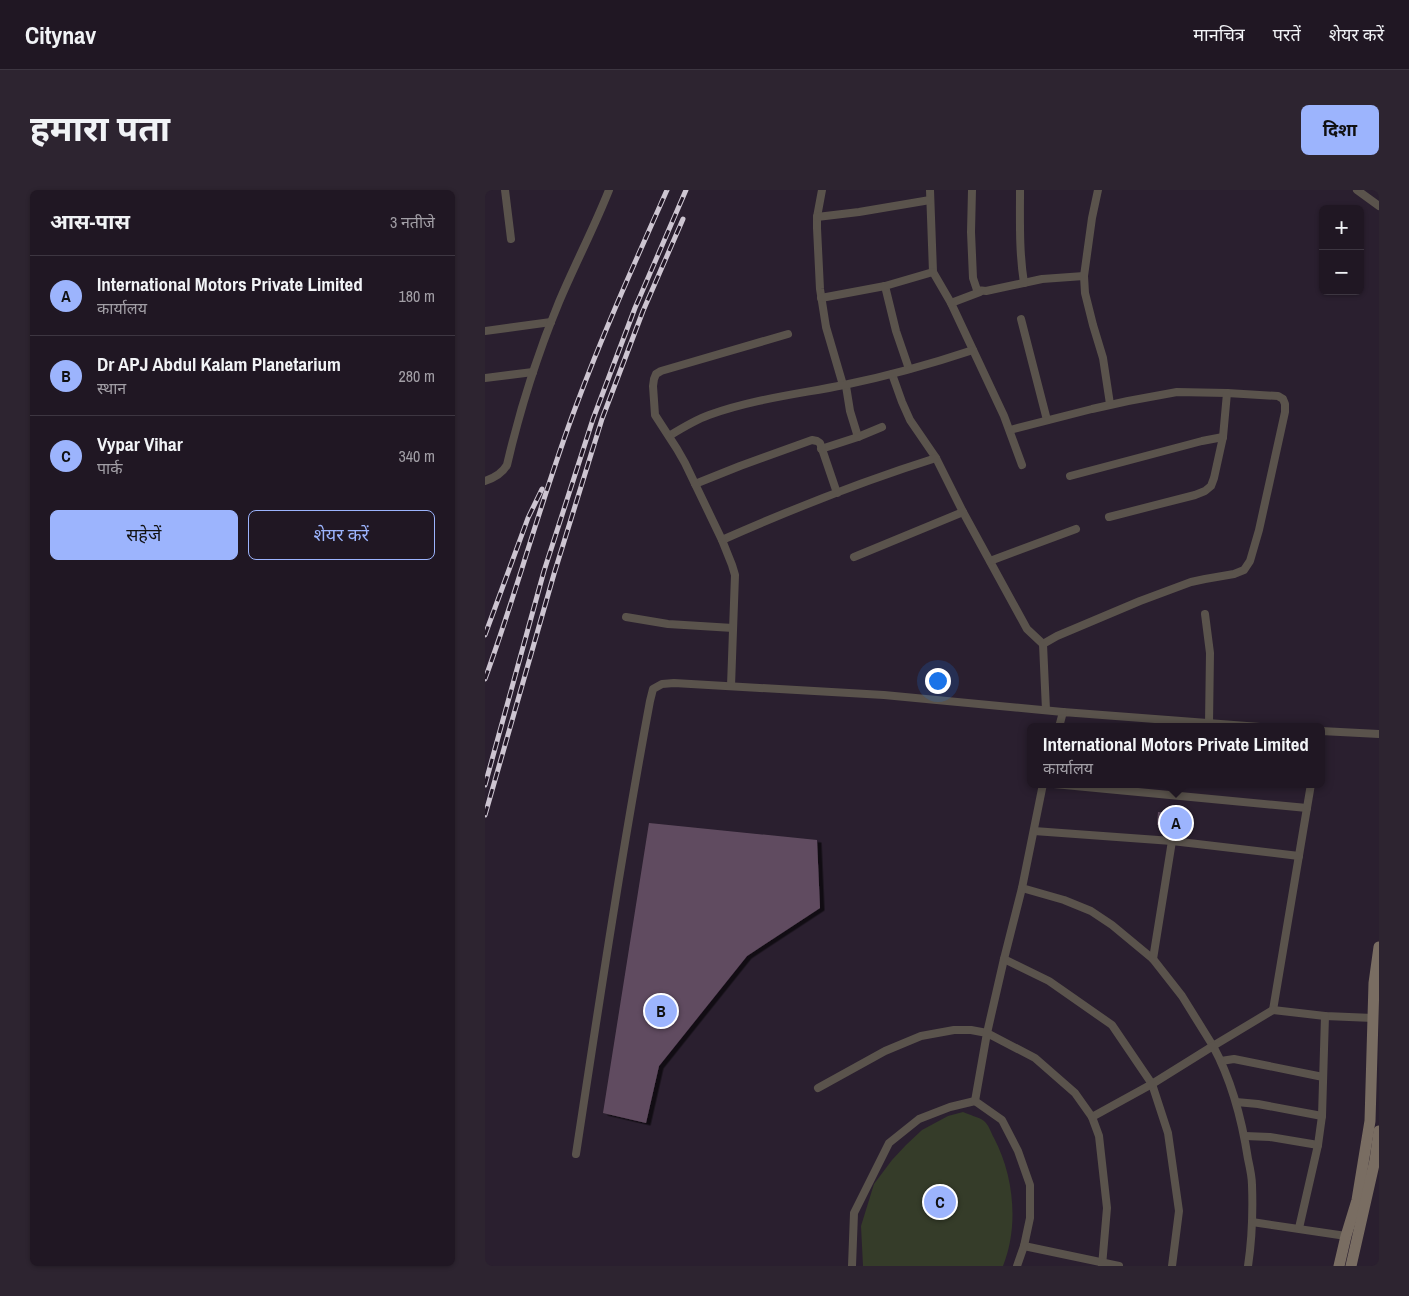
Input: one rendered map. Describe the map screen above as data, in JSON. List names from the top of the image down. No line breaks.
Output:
{"page":{"header":"Citynav","nav":["मानचित्र","परतें","शेयर करें"],"title":"हमारा पता","buttons":["दिशा",["सहेजें","शेयर करें"]],"heading":["आस-पास","3 नतीजे"],"map_buttons":["+","−"],"list":[{"mark":"A","name":"International Motors Private Limited","note":"कार्यालय","value":"180 m"},{"mark":"B","name":"Dr APJ Abdul Kalam Planetarium","note":"स्थान","value":"280 m"},{"mark":"C","name":"Vypar Vihar","note":"पार्क","value":"340 m"}],"popup":["International Motors Private Limited","कार्यालय"],"pins":["A","B","C"]}}
